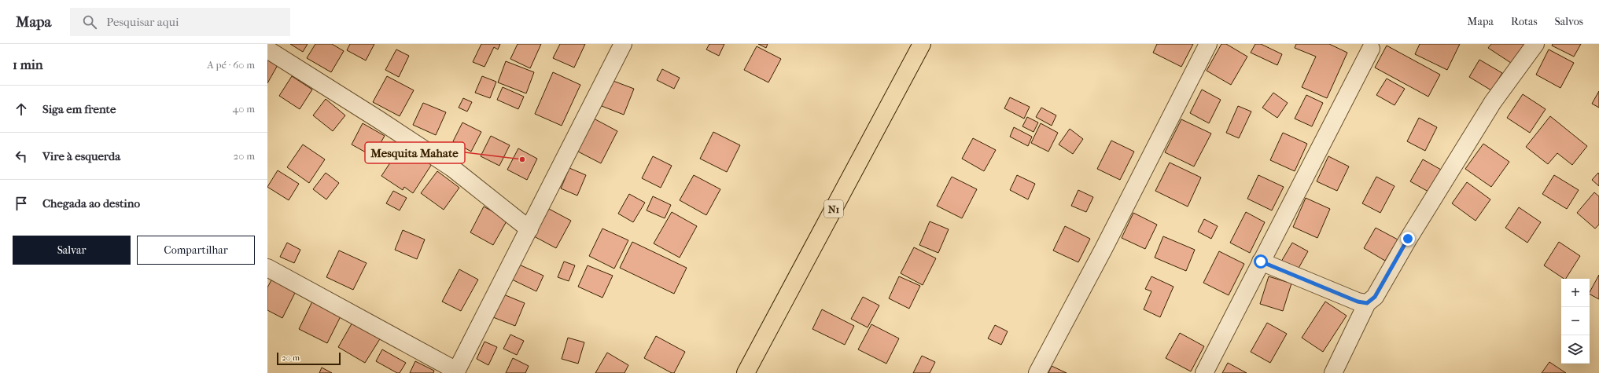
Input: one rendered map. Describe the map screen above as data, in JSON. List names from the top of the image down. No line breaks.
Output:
{"streets":{"highway":["N1"]},"places":["Mesquita Mahate"],"scale_bar":"20 m","page":{"header":"Mapa","search":"Pesquisar aqui","nav":["Mapa","Rotas","Salvos"],"heading":["1 min","A pé · 60 m"],"list":[["Siga em frente","40 m"],["Vire à esquerda","20 m"],"Chegada ao destino"],"buttons":["Salvar","Compartilhar"],"map_buttons":["+","−"],"scale":"20 m"}}
